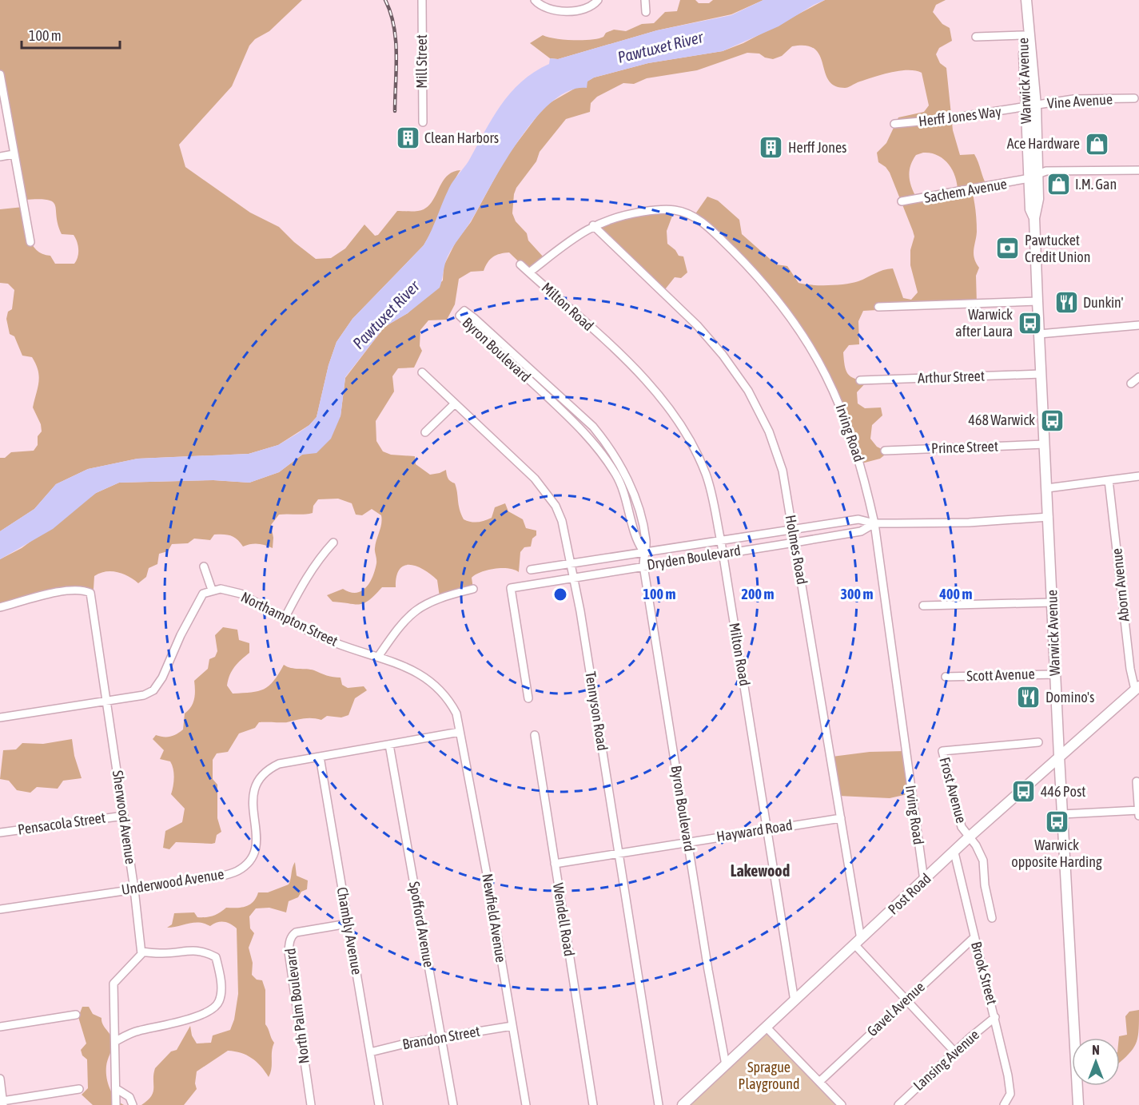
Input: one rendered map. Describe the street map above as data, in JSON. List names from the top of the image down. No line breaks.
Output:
{"streets":{"main road":["Warwick Avenue","Post Road"],"street":["Mill Street","Vine Avenue","Herff Jones Way","Sachem Avenue","Milton Road","Byron Boulevard","Arthur Street","Irving Road","Prince Street","Holmes Road","Dryden Boulevard","Aborn Avenue","Northampton Street","Scott Avenue","Tennyson Road","Frost Avenue","Sherwood Avenue","Pensacola Street","Hayward Road","Underwood Avenue","Newfield Avenue","Wendell Road","Spofford Avenue","Chambly Avenue","Brook Street","North Palm Boulevard","Gavel Avenue","Brandon Street","Lansing Avenue"]},"crossings":[["Warwick Avenue","Vine Avenue"],["Warwick Avenue","Herff Jones Way"],["Warwick Avenue","Sachem Avenue"],["Warwick Avenue","Arthur Street"],["Warwick Avenue","Prince Street"],["Warwick Avenue","Dryden Boulevard"],["Warwick Avenue","Scott Avenue"],["Warwick Avenue","Post Road"],["Vine Avenue","Herff Jones Way"],["Milton Road","Irving Road"],["Milton Road","Dryden Boulevard"],["Milton Road","Hayward Road"],["Milton Road","Post Road"],["Byron Boulevard","Dryden Boulevard"],["Byron Boulevard","Hayward Road"],["Byron Boulevard","Post Road"],["Irving Road","Holmes Road"],["Irving Road","Dryden Boulevard"],["Irving Road","Post Road"],["Holmes Road","Dryden Boulevard"],["Holmes Road","Hayward Road"],["Holmes Road","Post Road"],["Dryden Boulevard","Tennyson Road"],["Aborn Avenue","Post Road"],["Northampton Street","Underwood Avenue"],["Northampton Street","Newfield Avenue"],["Tennyson Road","Hayward Road"],["Frost Avenue","Post Road"],["Sherwood Avenue","Pensacola Street"],["Sherwood Avenue","Underwood Avenue"],["Hayward Road","Wendell Road"],["Underwood Avenue","Newfield Avenue"],["Underwood Avenue","Spofford Avenue"],["Underwood Avenue","Chambly Avenue"],["Post Road","Brook Street"],["Newfield Avenue","Brandon Street"],["Spofford Avenue","Brandon Street"],["Chambly Avenue","North Palm Boulevard"],["Chambly Avenue","Brandon Street"],["Brook Street","Gavel Avenue"],["Brook Street","Lansing Avenue"]],"districts":["Lakewood"],"water":["Pawtuxet River"],"parks":["Sprague Playground"],"places":{"building":["Clean Harbors","Herff Jones"],"shop":["Ace Hardware","I.M. Gan"],"bank":["Pawtucket Credit Union"],"restaurant":["Dunkin'","Domino's"],"bus stop":["Warwick after Laura","468 Warwick","446 Post","Warwick opposite Harding"]},"scale_bar":"100 m","north":"top","rings":["100 m","200 m","300 m","400 m"]}
